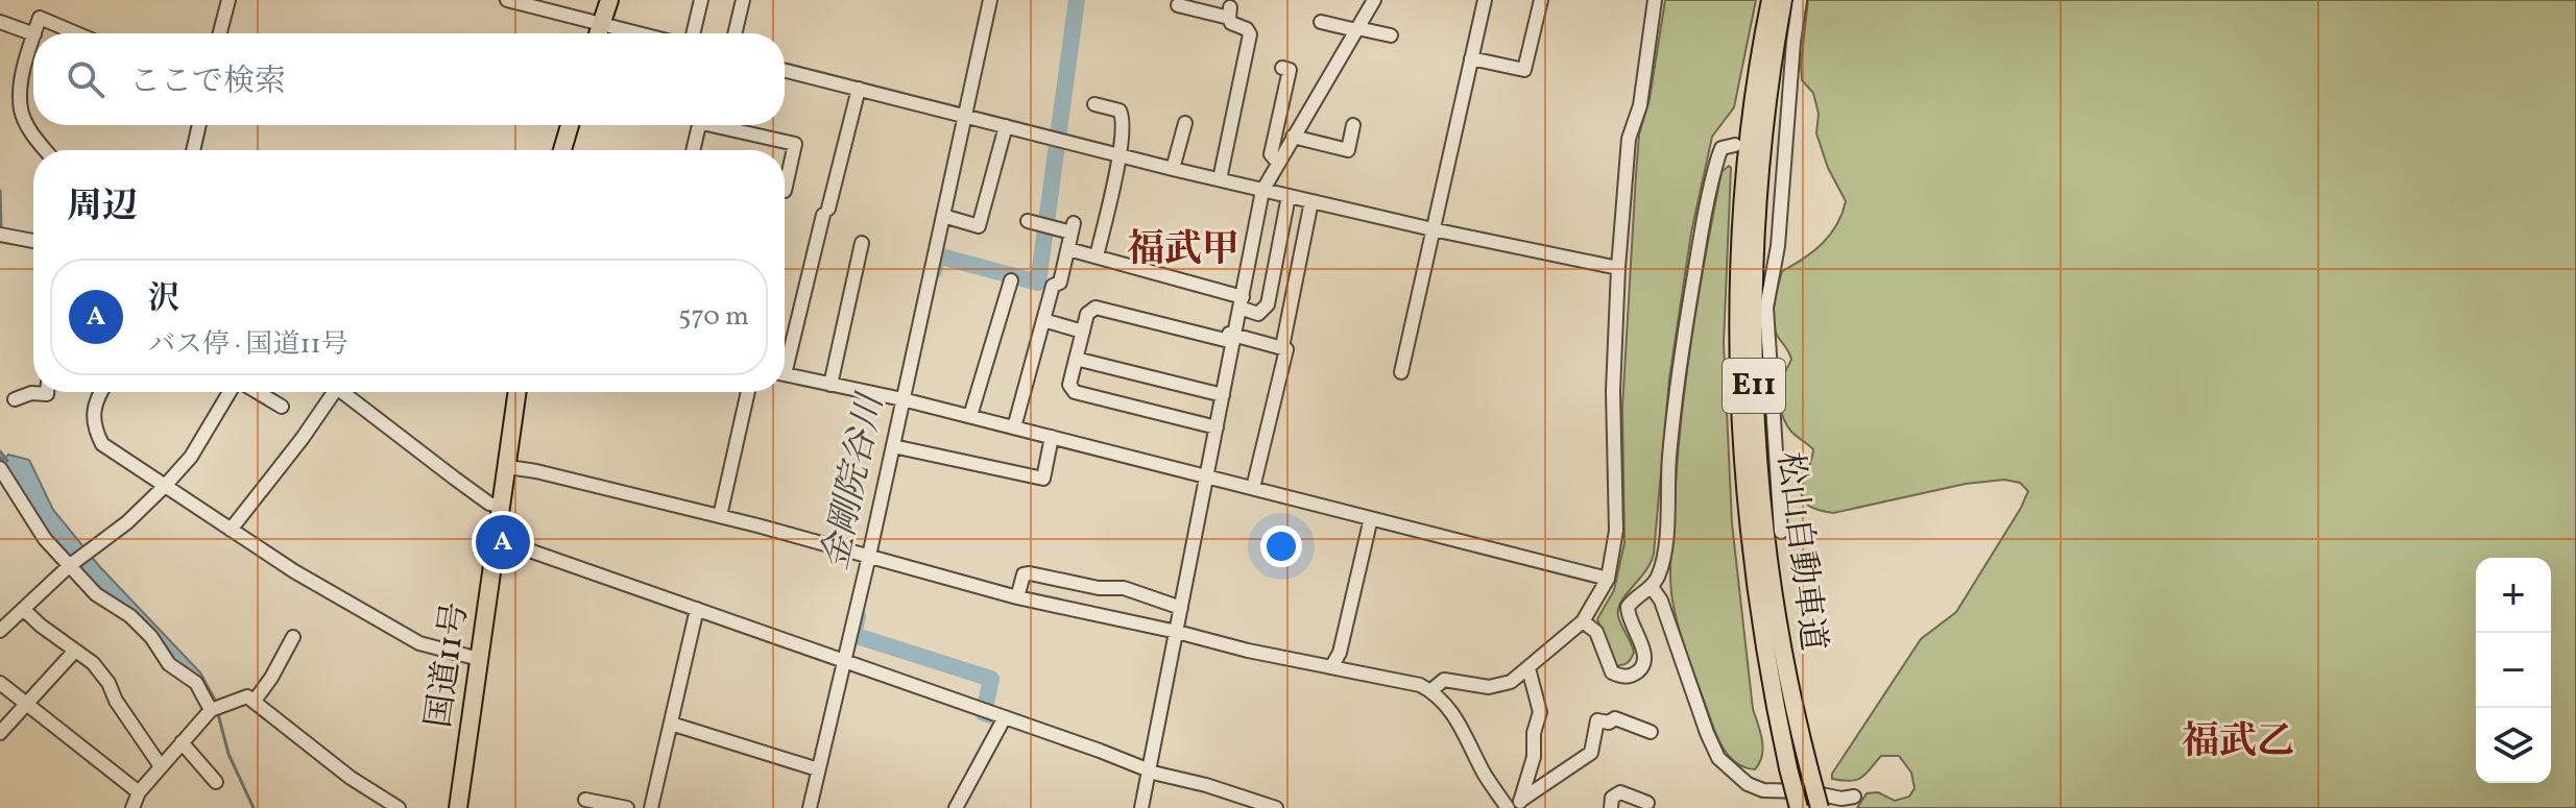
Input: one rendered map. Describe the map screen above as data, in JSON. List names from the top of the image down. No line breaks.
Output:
{"streets":{"highway":["E11","松山自動車道","国道11号"]},"districts":["福武甲","福武乙"],"water":["金剛院谷川"],"page":{"search":"ここで検索","heading":"周辺","list":[{"mark":"A","name":"沢","note":"バス停 · 国道11号","value":"570 m"}],"pins":"A","map_buttons":["+","−"]}}
